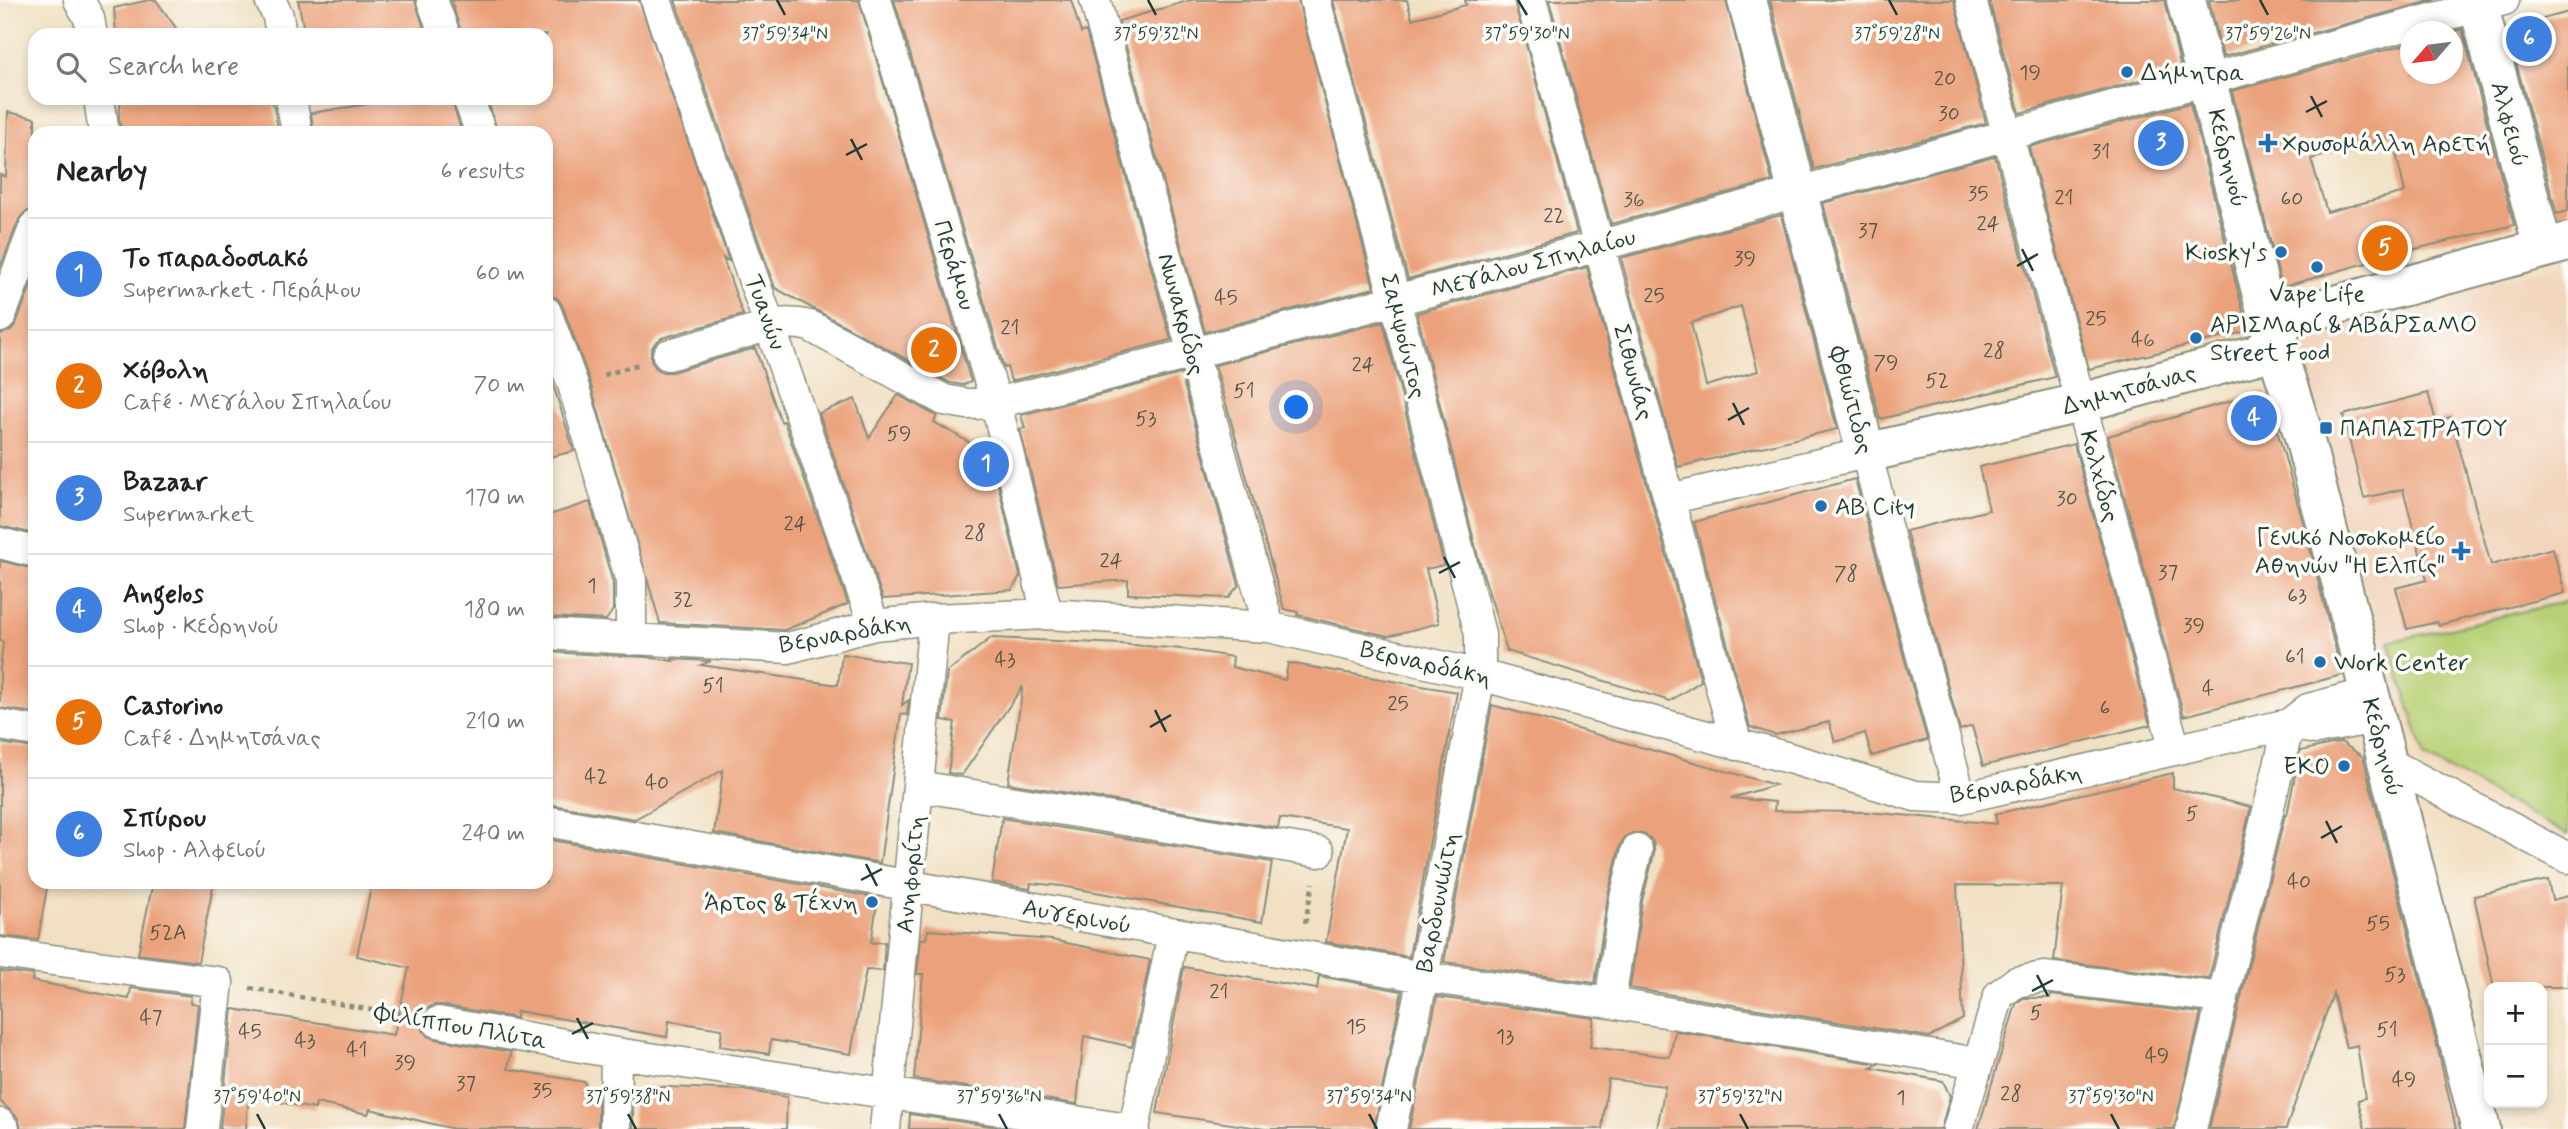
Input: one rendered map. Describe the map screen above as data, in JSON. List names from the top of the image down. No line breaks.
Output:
{"streets":{"street":["Αλφειού","Κεδρηνού","Μεγάλου Σπηλαίου","Περάμου","Τυανών","Νωνακρίδος","Σαμψούντος","Σιθωνίας","Δημητσάνας","Φθιώτιδος","Κολχίδος","Βερναρδάκη","Ανηφορίτη","Βαρδουνιώτη","Αυγερινού","Φιλίππου Πλύτα"]},"crossings":[["Αλφειού","Μεγάλου Σπηλαίου"],["Αλφειού","Δημητσάνας"],["Κεδρηνού","Μεγάλου Σπηλαίου"],["Κεδρηνού","Δημητσάνας"],["Κεδρηνού","Βερναρδάκη"],["Μεγάλου Σπηλαίου","Περάμου"],["Μεγάλου Σπηλαίου","Τυανών"],["Μεγάλου Σπηλαίου","Νωνακρίδος"],["Μεγάλου Σπηλαίου","Σαμψούντος"],["Μεγάλου Σπηλαίου","Σιθωνίας"],["Μεγάλου Σπηλαίου","Φθιώτιδος"],["Μεγάλου Σπηλαίου","Κολχίδος"],["Περάμου","Βερναρδάκη"],["Τυανών","Βερναρδάκη"],["Νωνακρίδος","Βερναρδάκη"],["Σαμψούντος","Βερναρδάκη"],["Σαμψούντος","Βαρδουνιώτη"],["Σιθωνίας","Δημητσάνας"],["Σιθωνίας","Βερναρδάκη"],["Δημητσάνας","Φθιώτιδος"],["Δημητσάνας","Κολχίδος"],["Φθιώτιδος","Βερναρδάκη"],["Κολχίδος","Βερναρδάκη"],["Βερναρδάκη","Ανηφορίτη"],["Βερναρδάκη","Βαρδουνιώτη"],["Ανηφορίτη","Αυγερινού"],["Ανηφορίτη","Φιλίππου Πλύτα"],["Βαρδουνιώτη","Αυγερινού"]],"places":{"other":["Δήμητρα","Kiosky's","Vape Life","ΑΡΙΣΜαρί & ΑΒάΡΣαΜΟ Street Food","ΑΒ City","Work Center","EKO","Άρτος & Τέχνη"],"health":["Χρυσομάλλη Αρετή","Γενικό Νοσοκομείο Αθηνών \"Η Ελπίς\""],"transit":["ΠΑΠΑΣΤΡΑΤΟΥ"]},"house_numbers":["19","20","30","31","35","21","60","36","22","24","37","39","25","45","25","21","46","28","79","24","52","51","53","59","30","24","28","24","37","78","1","63","32","39","61","43","51","4","25","6","42","40","5","40","55","52Α","53","21","5","47","15","51","45","13","43","41","49","39","49","37","35","28","1"],"north":"bottom left","page":{"pins":["6","3","5","2","4","1"],"search":"Search here","heading":["Nearby","6 results"],"list":[{"mark":"1","name":"Το παραδοσιακό","note":"Supermarket · Περάμου","value":"60 m"},{"mark":"2","name":"Χόβολη","note":"Café · Μεγάλου Σπηλαίου","value":"70 m"},{"mark":"3","name":"Bazaar","note":"Supermarket","value":"170 m"},{"mark":"4","name":"Angelos","note":"Shop · Κεδρηνού","value":"180 m"},{"mark":"5","name":"Castorino","note":"Café · Δημητσάνας","value":"210 m"},{"mark":"6","name":"Σπύρου","note":"Shop · Αλφειού","value":"240 m"}],"map_buttons":["+","−"]},"coordinates":["37°59'34\"N","37°59'32\"N","37°59'28\"N","37°59'30\"N","37°59'26\"N","37°59'40\"N","37°59'38\"N","37°59'36\"N"]}
